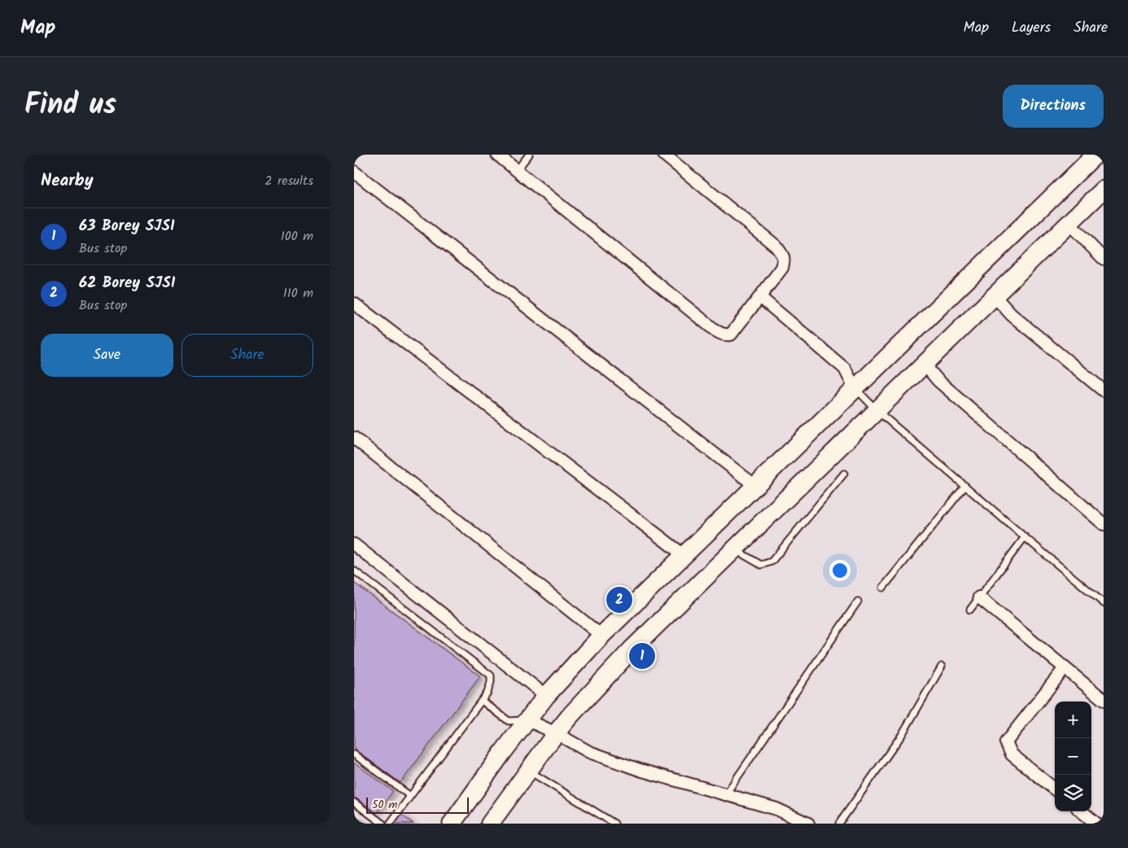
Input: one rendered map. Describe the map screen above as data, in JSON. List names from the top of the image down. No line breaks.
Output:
{"scale_bar":"50 m","page":{"header":"Map","nav":["Map","Layers","Share"],"title":"Find us","buttons":["Directions",["Save","Share"]],"heading":["Nearby","2 results"],"list":[{"mark":"1","name":"63 Borey SJSI","note":"Bus stop","value":"100 m"},{"mark":"2","name":"62 Borey SJSI","note":"Bus stop","value":"110 m"}],"pins":["2","1"],"map_buttons":["+","−"],"scale":"50 m"}}
